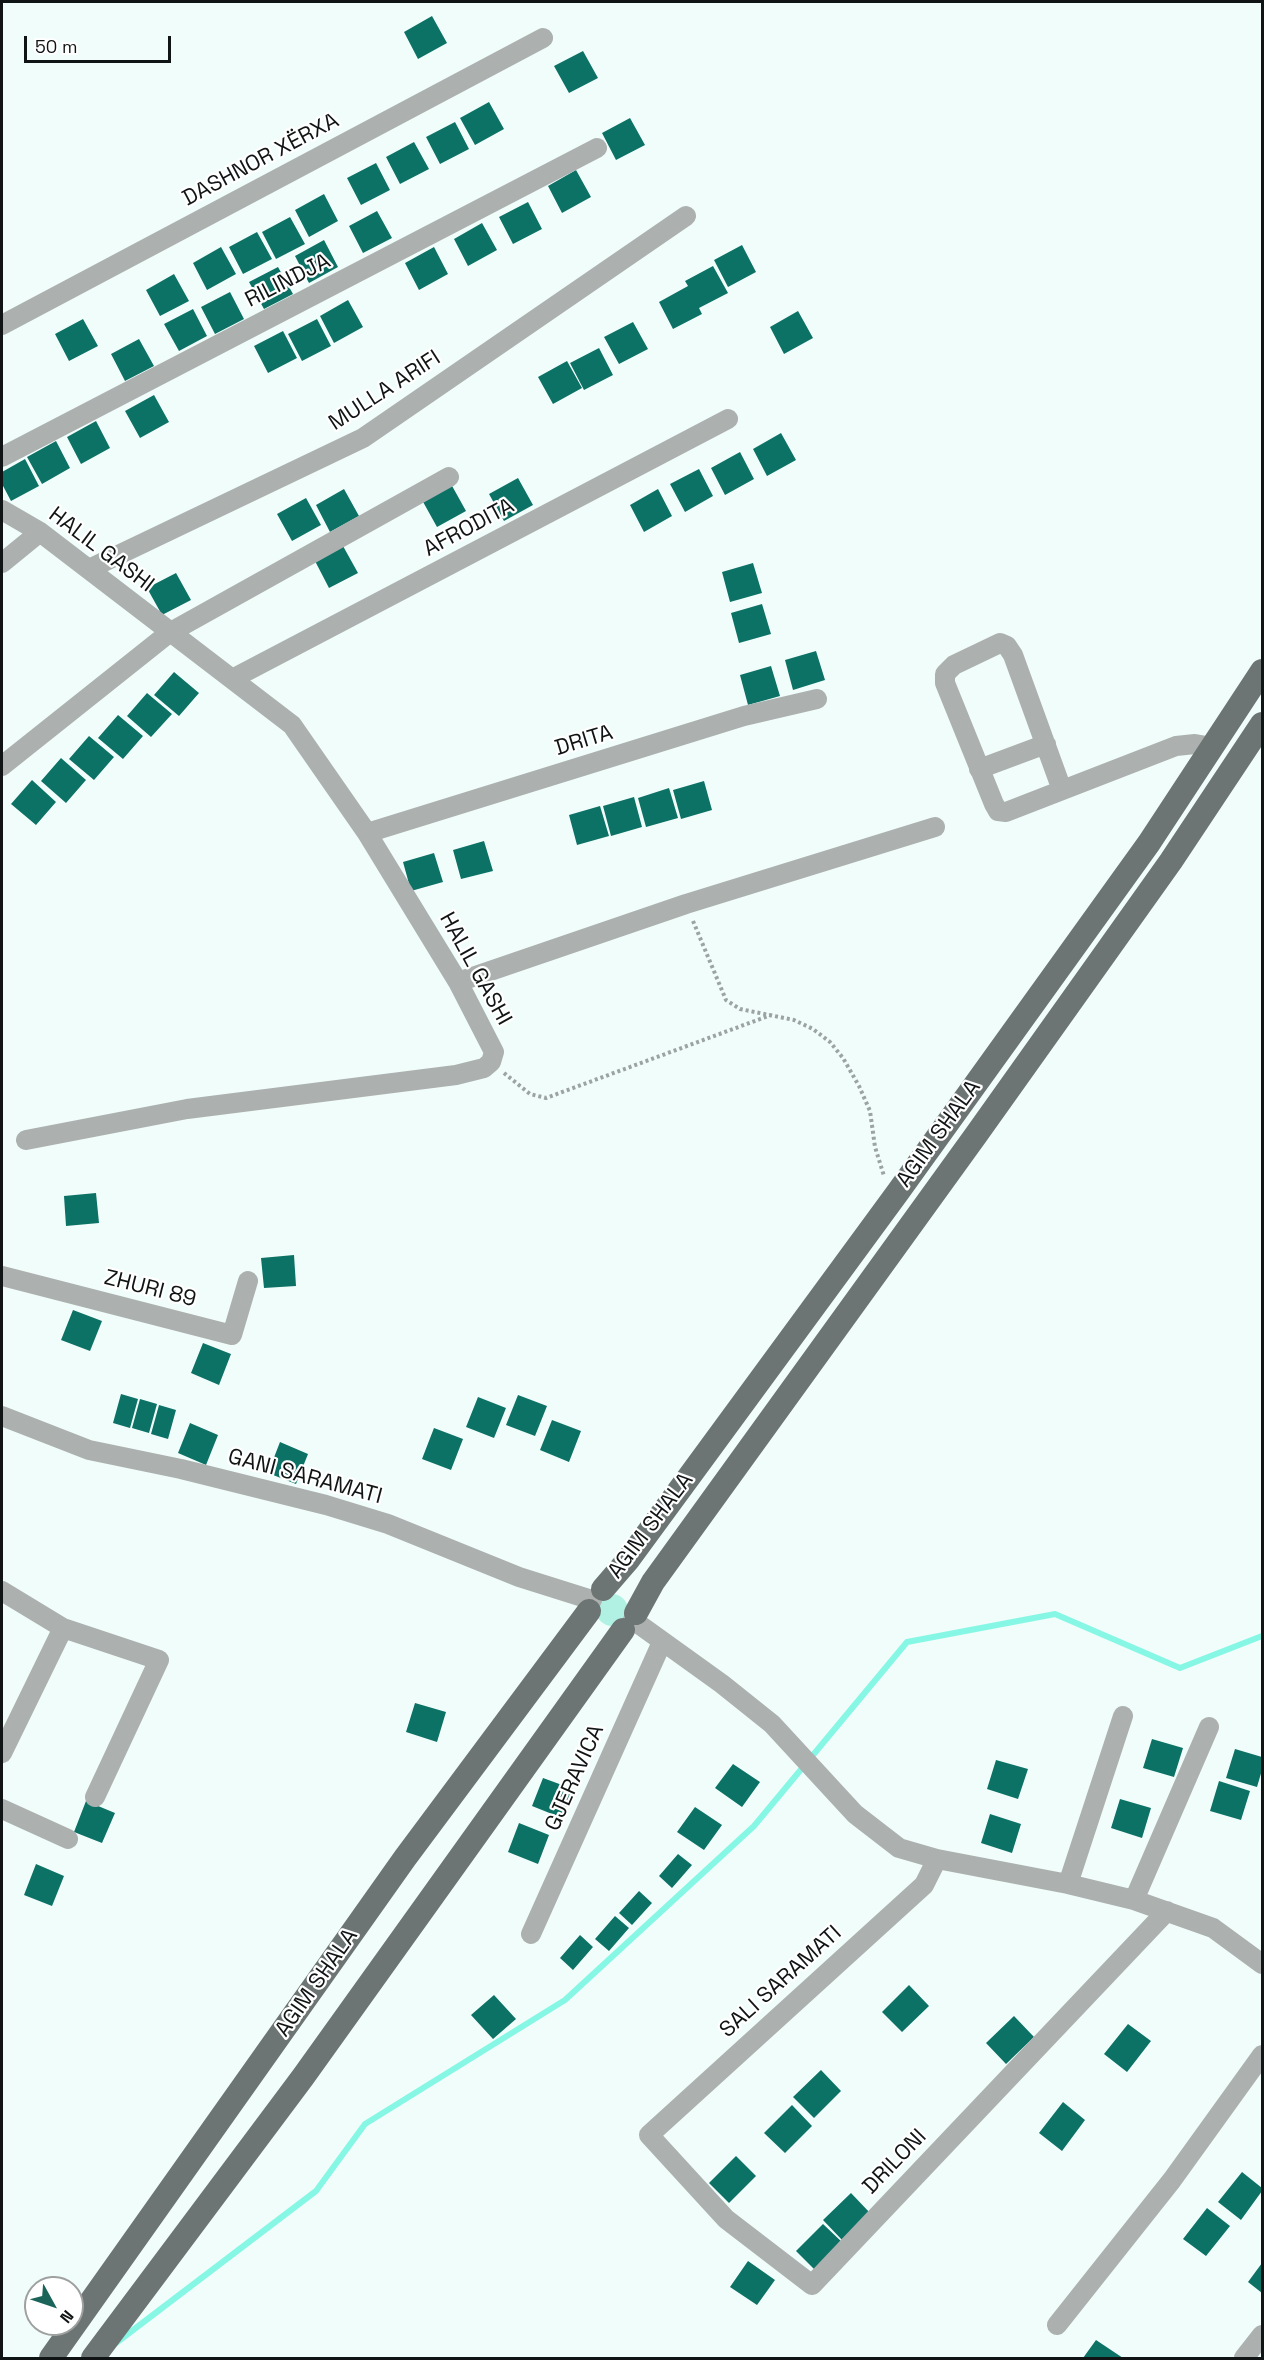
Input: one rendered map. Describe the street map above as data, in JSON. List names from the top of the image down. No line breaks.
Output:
{"streets":{"main road":["AGIM SHALA"],"street":["DASHNOR XËRXA","RILINDJA","MULLA ARIFI","AFRODITA","HALIL GASHI","DRITA","ZHURI 89","GANI SARAMATI","GJERAVICA","SALI SARAMATI","DRILONI"]},"crossings":[["MULLA ARIFI","HALIL GASHI"],["AFRODITA","HALIL GASHI"],["HALIL GASHI","DRITA"],["AGIM SHALA","GANI SARAMATI"],["SALI SARAMATI","DRILONI"]],"scale_bar":"50 m","north":"bottom right"}
